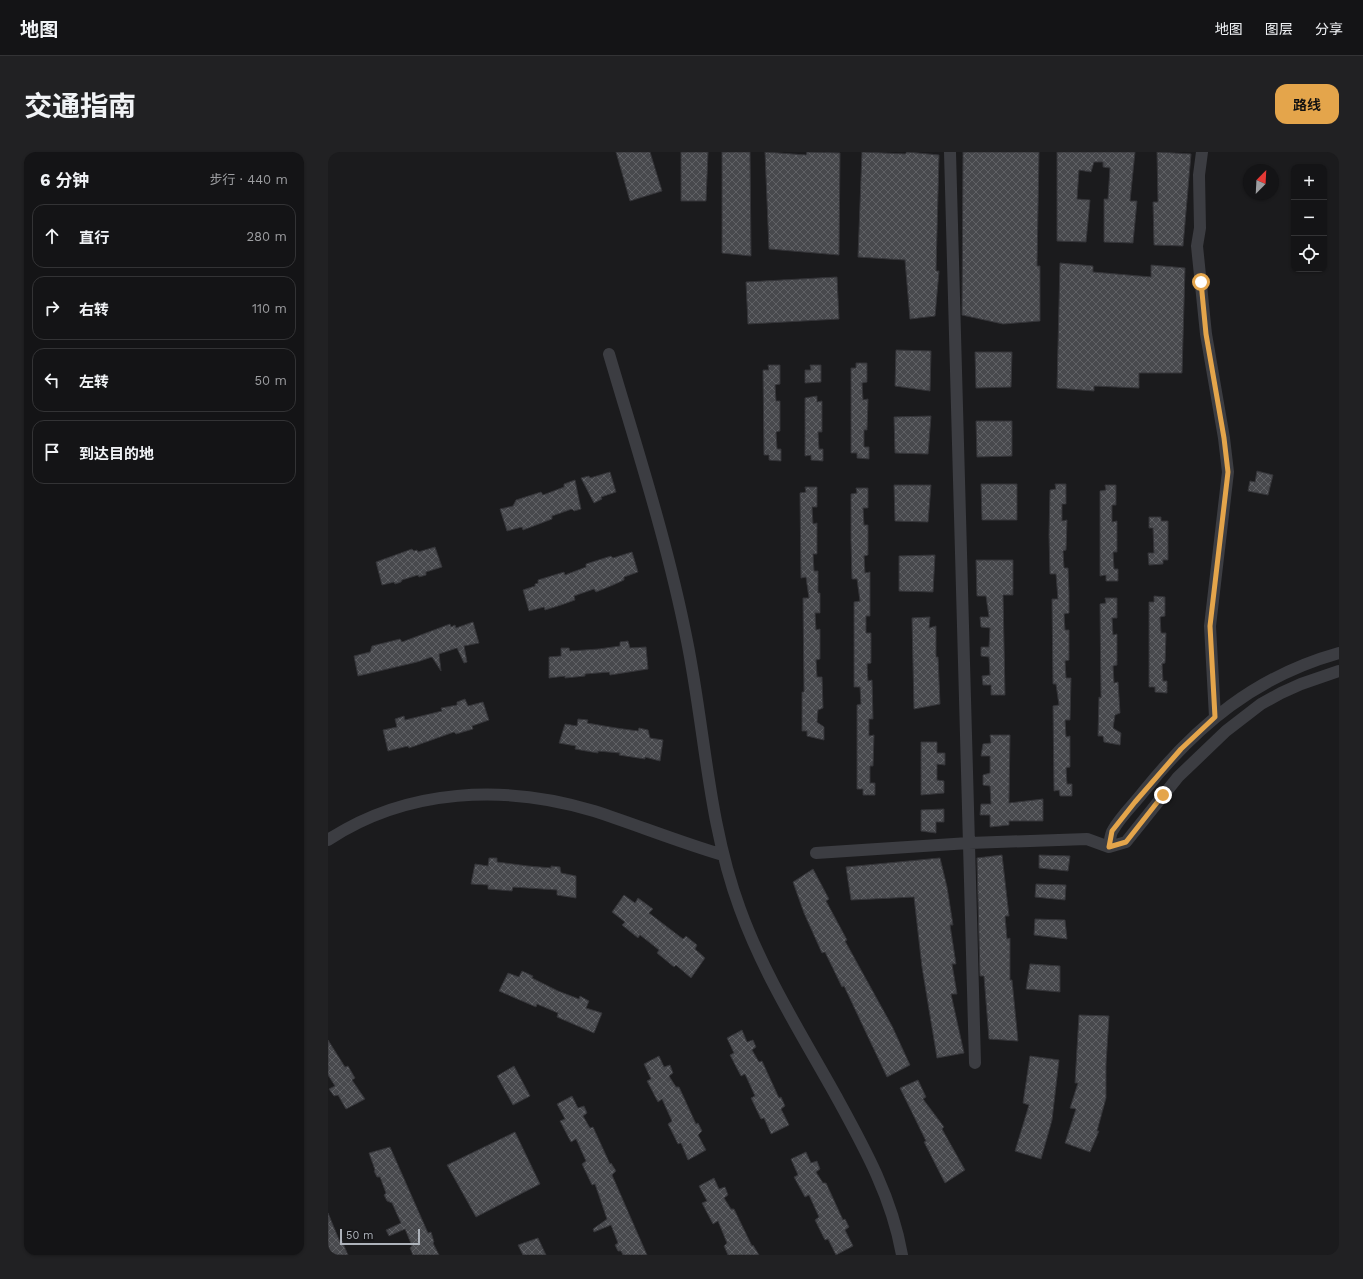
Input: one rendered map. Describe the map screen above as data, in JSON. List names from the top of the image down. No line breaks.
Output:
{"scale_bar":"50 m","north":"top right","page":{"header":"地图","nav":["地图","图层","分享"],"title":"交通指南","buttons":"路线","heading":["6 分钟","步行 · 440 m"],"map_buttons":["+","−"],"list":[["直行","280 m"],["右转","110 m"],["左转","50 m"],"到达目的地"],"scale":"50 m"}}
